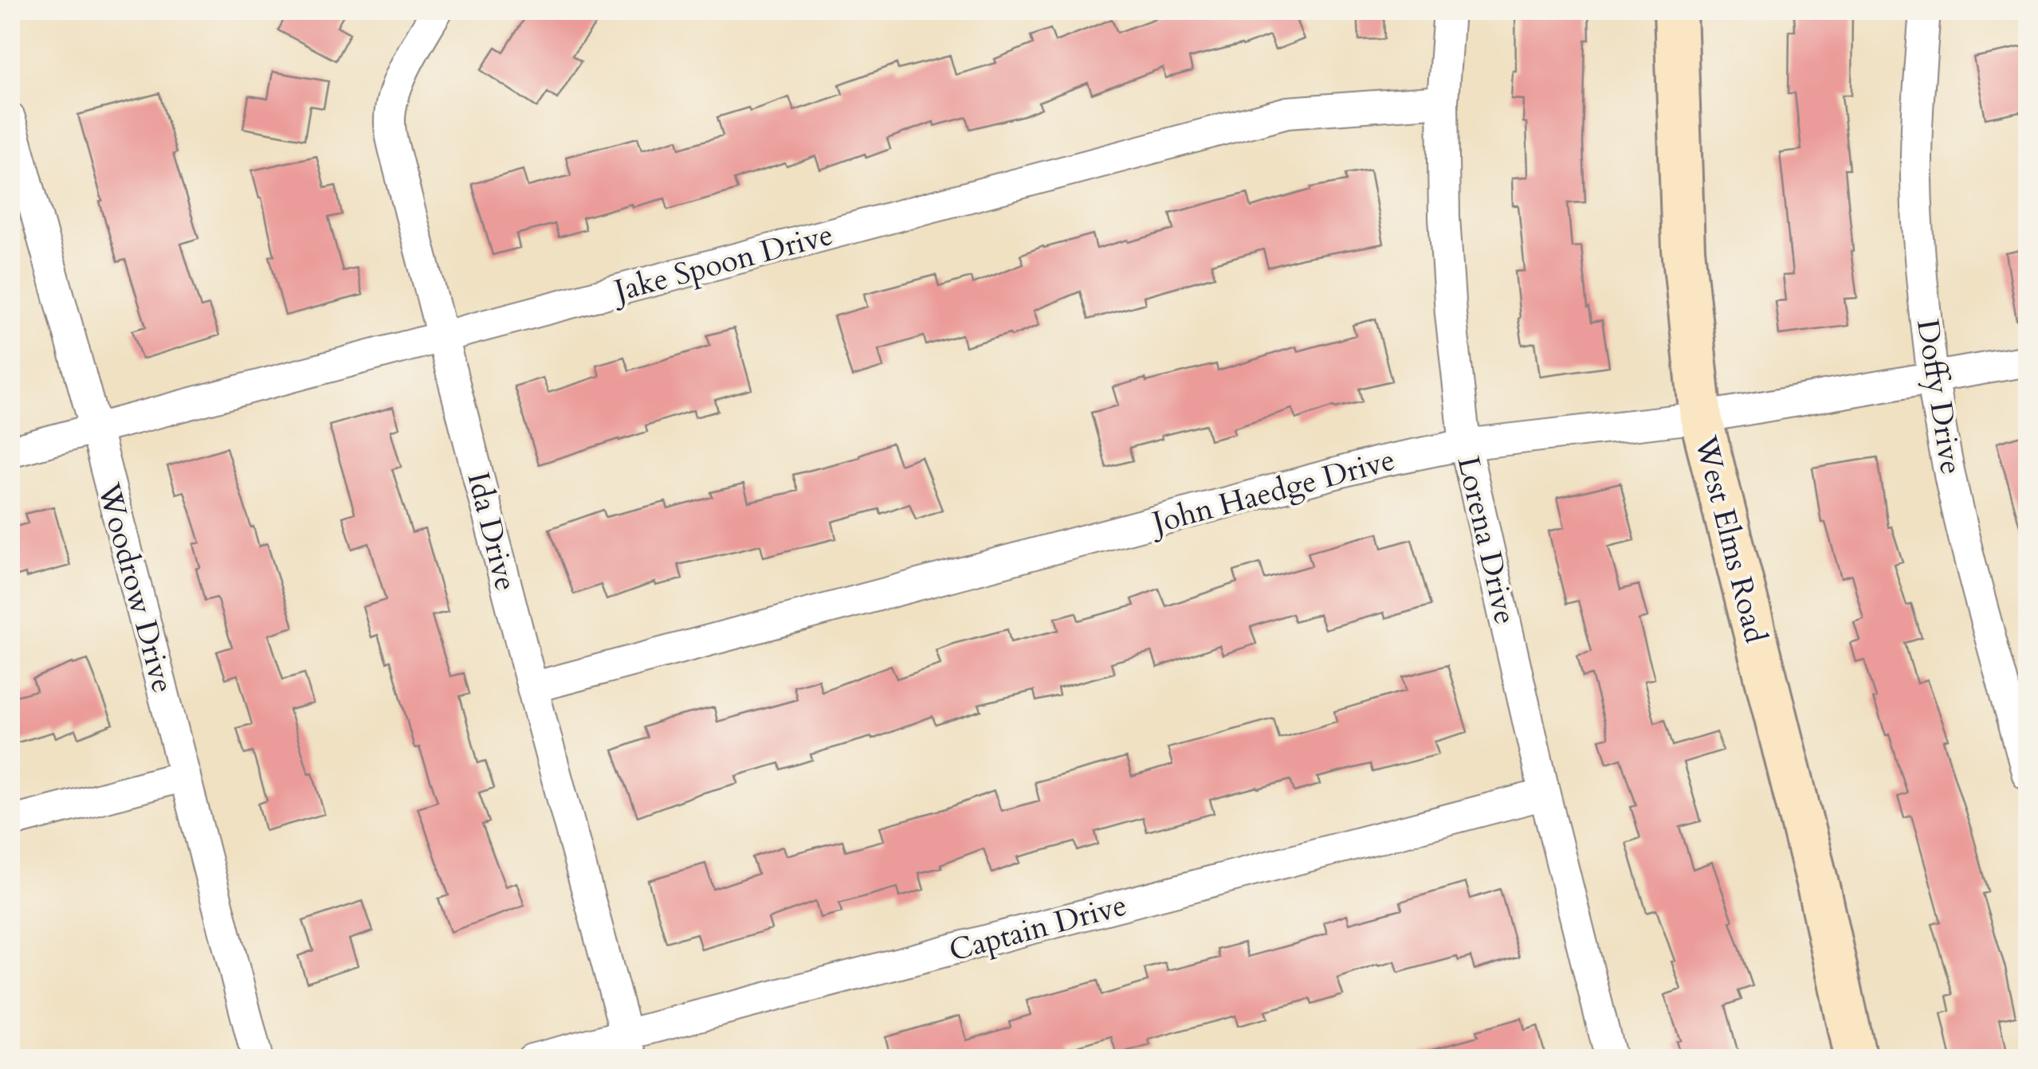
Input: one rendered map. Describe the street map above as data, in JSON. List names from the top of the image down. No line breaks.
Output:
{"streets":{"main road":["West Elms Road"],"street":["Jake Spoon Drive","Doffy Drive","John Haedge Drive","Ida Drive","Lorena Drive","Woodrow Drive","Captain Drive"]},"crossings":[["Jake Spoon Drive","Ida Drive"],["Jake Spoon Drive","Lorena Drive"],["Jake Spoon Drive","Woodrow Drive"],["Doffy Drive","John Haedge Drive"],["John Haedge Drive","Ida Drive"],["John Haedge Drive","West Elms Road"],["John Haedge Drive","Lorena Drive"],["Ida Drive","Captain Drive"],["Lorena Drive","Captain Drive"]]}
